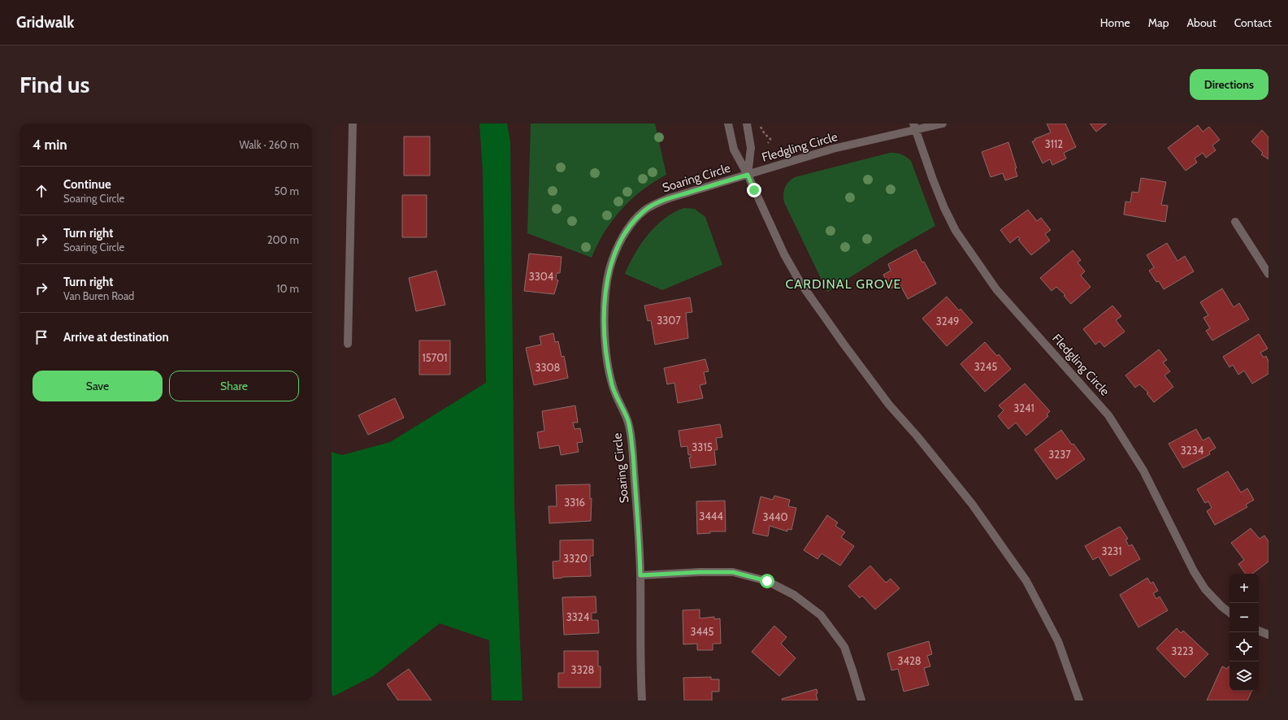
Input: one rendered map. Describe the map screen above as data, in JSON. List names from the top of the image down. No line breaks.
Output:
{"streets":{"street":["Fledgling Circle","Soaring Circle"]},"crossings":[["Fledgling Circle","Soaring Circle"]],"districts":["CARDINAL GROVE"],"house_numbers":["3112","3304","3307","3249","15701","3245","3308","3241","3315","3234","3237","3316","3444","3440","3231","3320","3324","3445","3223","3428","3328"],"page":{"header":"Gridwalk","nav":["Home","Map","About","Contact"],"buttons":["Directions",["Save","Share"]],"title":"Find us","heading":["4 min","Walk · 260 m"],"list":[["Continue","Soaring Circle","50 m"],["Turn right","Soaring Circle","200 m"],["Turn right","Van Buren Road","10 m"],"Arrive at destination"],"map_buttons":["+","−"]}}
